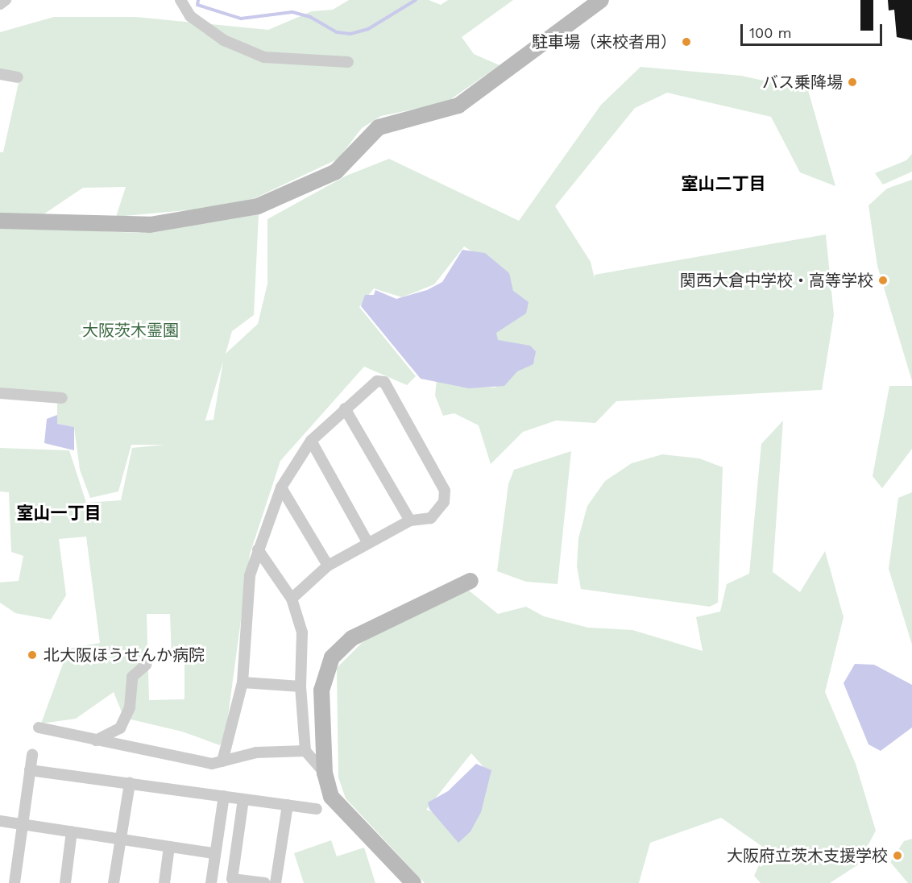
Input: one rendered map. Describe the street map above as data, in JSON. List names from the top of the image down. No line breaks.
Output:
{"districts":["室山二丁目","室山一丁目"],"parks":["大阪茨木霊園"],"places":["駐車場（来校者用）","バス乗降場","関西大倉中学校・高等学校","北大阪ほうせんか病院","大阪府立茨木支援学校"],"scale_bar":"100 m"}
